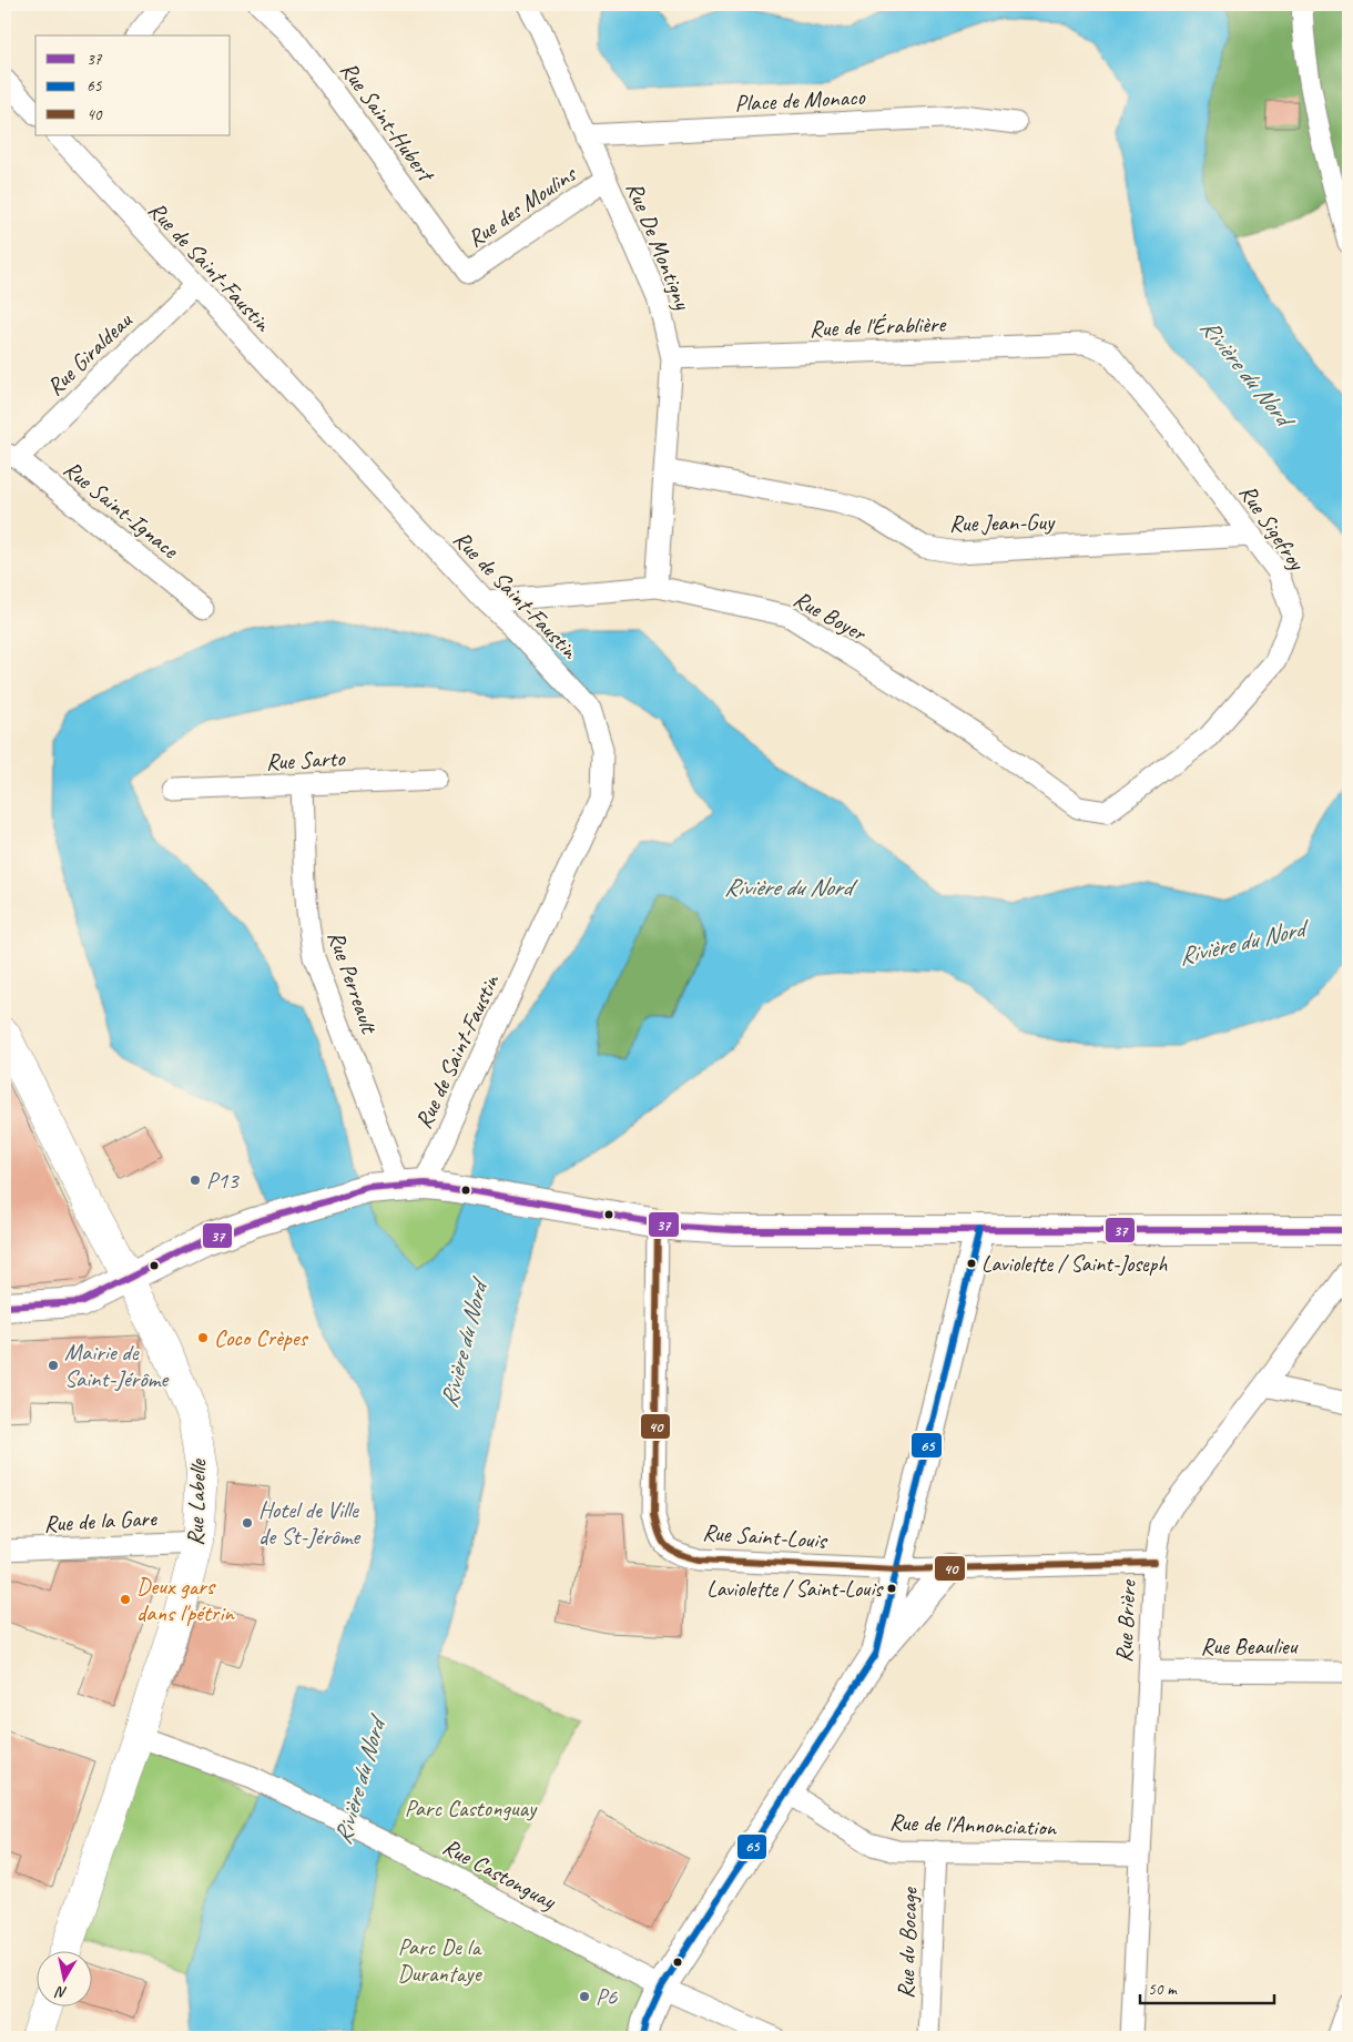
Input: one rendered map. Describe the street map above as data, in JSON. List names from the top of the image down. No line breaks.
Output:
{"streets":{"main road":["Rue Labelle"],"street":["Place de Monaco","Rue Saint-Hubert","Rue des Moulins","Rue De Montigny","Rue de Saint-Faustin","Rue de l'Érablière","Rue Giraldeau","Rue Saint-Ignace","Rue Jean-Guy","Rue Sigefroy","Rue Boyer","Rue Sarto","Rue Perreault","Rue de la Gare","Rue Saint-Louis","Rue Brière","Rue Beaulieu","Rue de l'Annonciation","Rue Castonguay","Rue du Bocage"]},"crossings":[["Place de Monaco","Rue De Montigny"],["Rue Saint-Hubert","Rue des Moulins"],["Rue des Moulins","Rue De Montigny"],["Rue De Montigny","Rue de l'Érablière"],["Rue De Montigny","Rue Jean-Guy"],["Rue De Montigny","Rue Boyer"],["Rue de Saint-Faustin","Rue Giraldeau"],["Rue de Saint-Faustin","Rue Boyer"],["Rue de Saint-Faustin","Rue Perreault"],["Rue de l'Érablière","Rue Sigefroy"],["Rue Giraldeau","Rue Saint-Ignace"],["Rue Jean-Guy","Rue Sigefroy"],["Rue Sigefroy","Rue Boyer"],["Rue Sarto","Rue Perreault"],["Rue Labelle","Rue de la Gare"],["Rue Labelle","Rue Castonguay"],["Rue Saint-Louis","Rue Brière"],["Rue Brière","Rue Beaulieu"],["Rue Brière","Rue de l'Annonciation"],["Rue de l'Annonciation","Rue du Bocage"]],"water":["Rivière du Nord"],"parks":["Parc Castonguay","Parc De la Durantaye"],"places":["P13","Laviolette / Saint-Joseph","Coco Crèpes","Mairie de Saint-Jérôme","Hotel de Ville de St-Jérôme","Laviolette / Saint-Louis","Deux gars dans l'pétrin","P6"],"lines":["transit line 37","transit line 40","transit line 65"],"legend":["37","65","40"],"scale_bar":"50 m","north":"bottom"}
